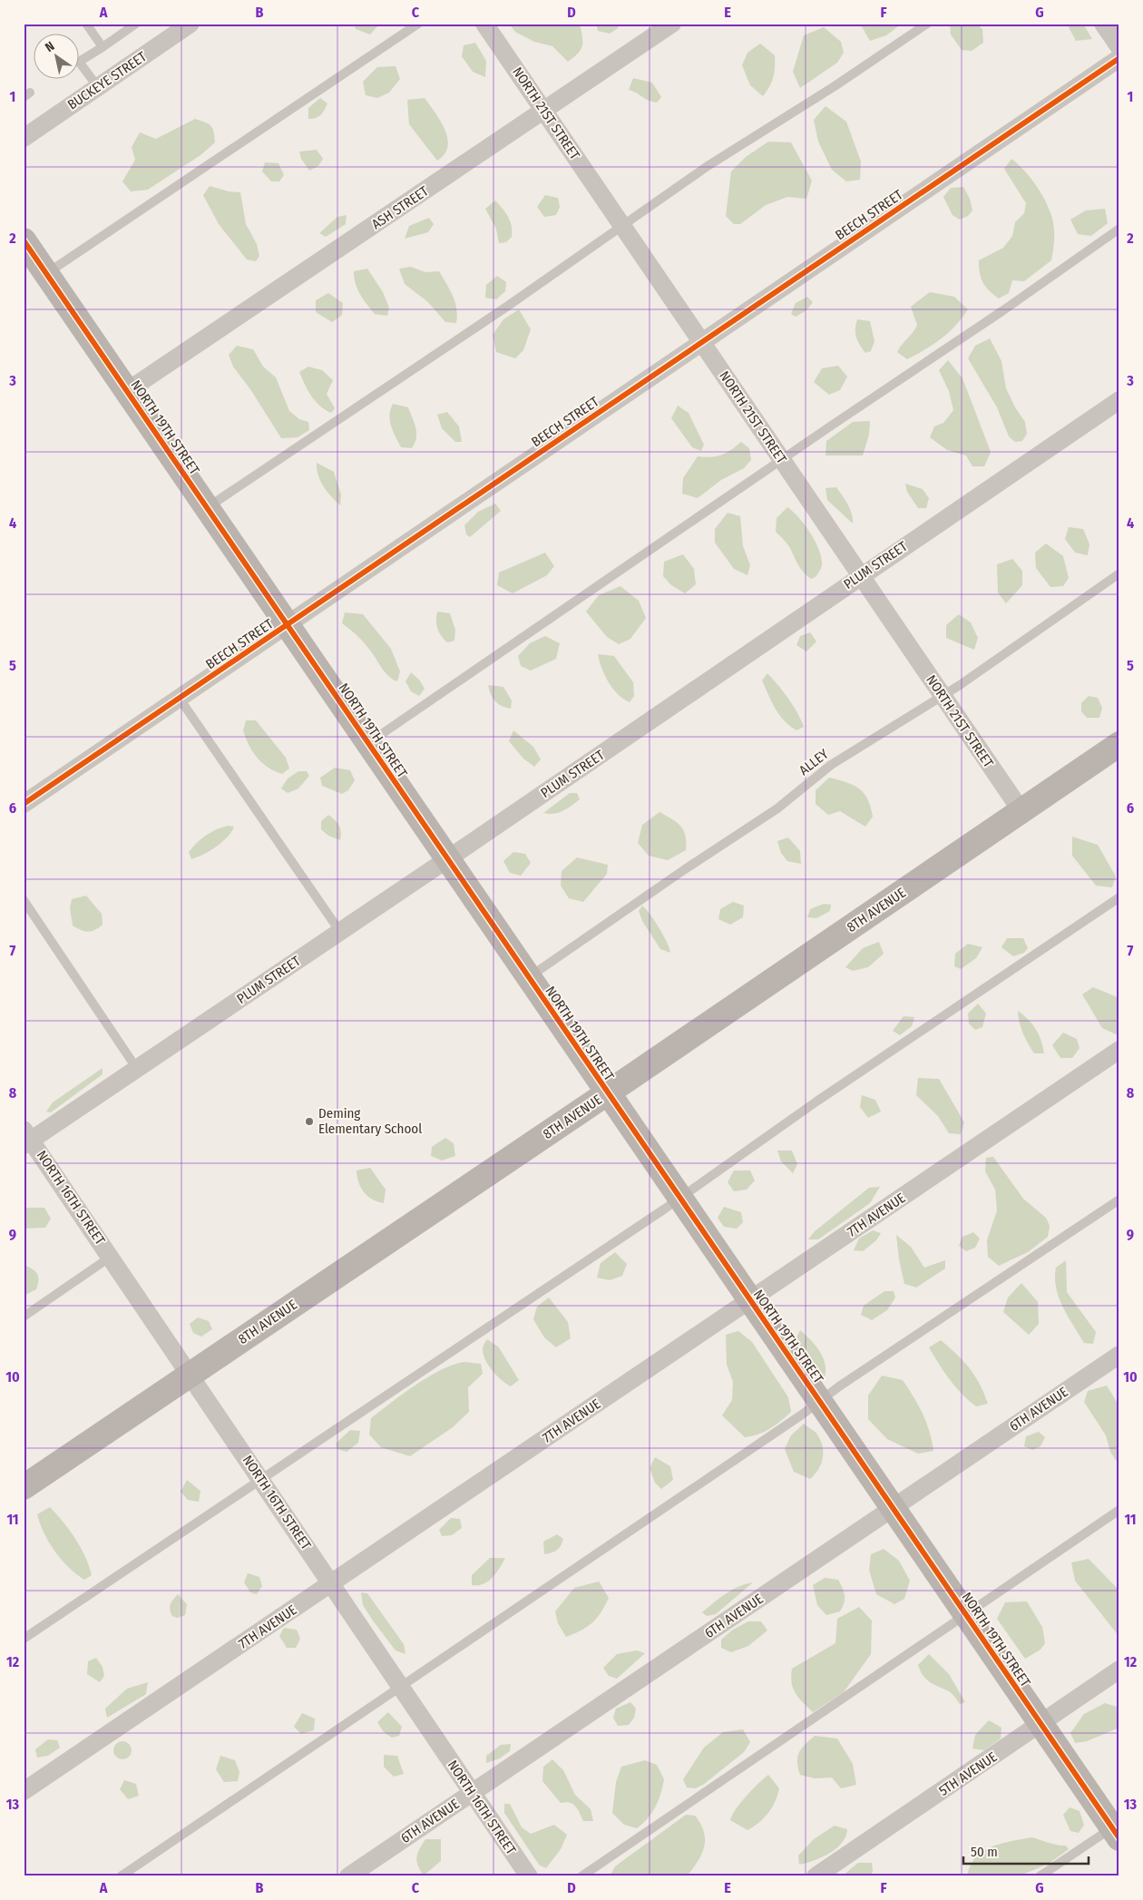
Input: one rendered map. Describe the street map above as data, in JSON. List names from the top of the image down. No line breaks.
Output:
{"streets":{"street":["BUCKEYE STREET","NORTH 21ST STREET","ASH STREET","BEECH STREET","NORTH 19TH STREET","PLUM STREET","8TH AVENUE","NORTH 16TH STREET","7TH AVENUE","6TH AVENUE","5TH AVENUE"],"lane":["ALLEY"]},"crossings":[["NORTH 21ST STREET","ASH STREET"],["NORTH 21ST STREET","BEECH STREET"],["NORTH 21ST STREET","PLUM STREET"],["NORTH 21ST STREET","ALLEY"],["NORTH 21ST STREET","8TH AVENUE"],["ASH STREET","NORTH 19TH STREET"],["BEECH STREET","NORTH 19TH STREET"],["NORTH 19TH STREET","PLUM STREET"],["NORTH 19TH STREET","ALLEY"],["NORTH 19TH STREET","8TH AVENUE"],["NORTH 19TH STREET","7TH AVENUE"],["NORTH 19TH STREET","6TH AVENUE"],["NORTH 19TH STREET","5TH AVENUE"],["PLUM STREET","NORTH 16TH STREET"],["8TH AVENUE","NORTH 16TH STREET"],["NORTH 16TH STREET","7TH AVENUE"],["NORTH 16TH STREET","6TH AVENUE"]],"places":["Deming Elementary School"],"scale_bar":"50 m","north":"top left","grid":{"columns":["A","B","C","D","E","F","G"],"rows":["1","2","3","4","5","6","7","8","9","10","11","12","13"]}}
